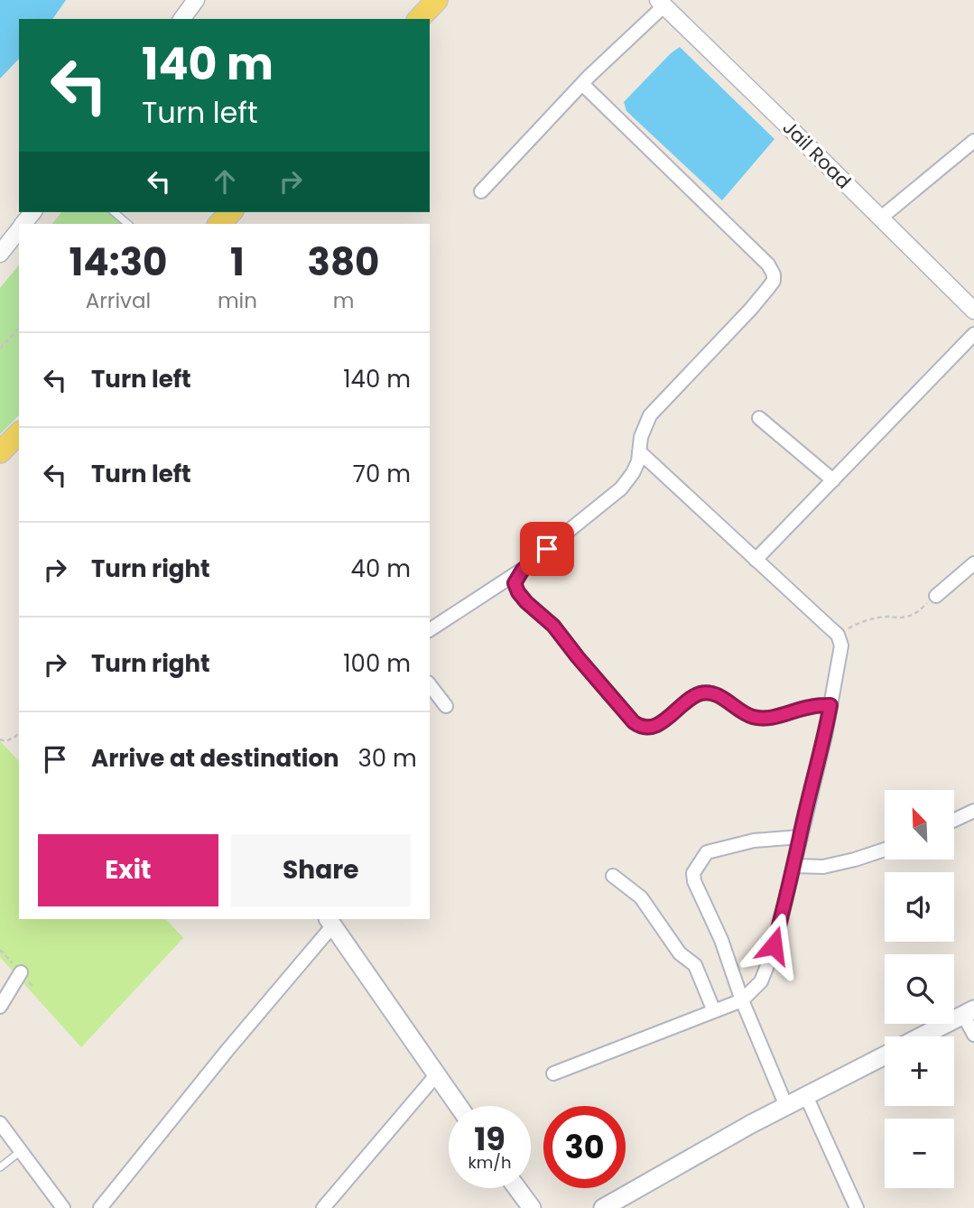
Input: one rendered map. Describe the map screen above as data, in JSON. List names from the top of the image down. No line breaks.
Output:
{"streets":{"street":["Jail Road"]},"north":"top left","page":{"turn":["140 m","Turn left"],"eta":["14:30","Arrival","1","min","380","m"],"list":[{"name":"Turn left","value":"140 m"},{"name":"Turn left","value":"70 m"},{"name":"Turn right","value":"40 m"},{"name":"Turn right","value":"100 m"},{"name":"Arrive at destination","value":"30 m"}],"map_buttons":["+","−"],"buttons":["Exit","Share"],"speed":"19 km/h","limit":"30"}}
